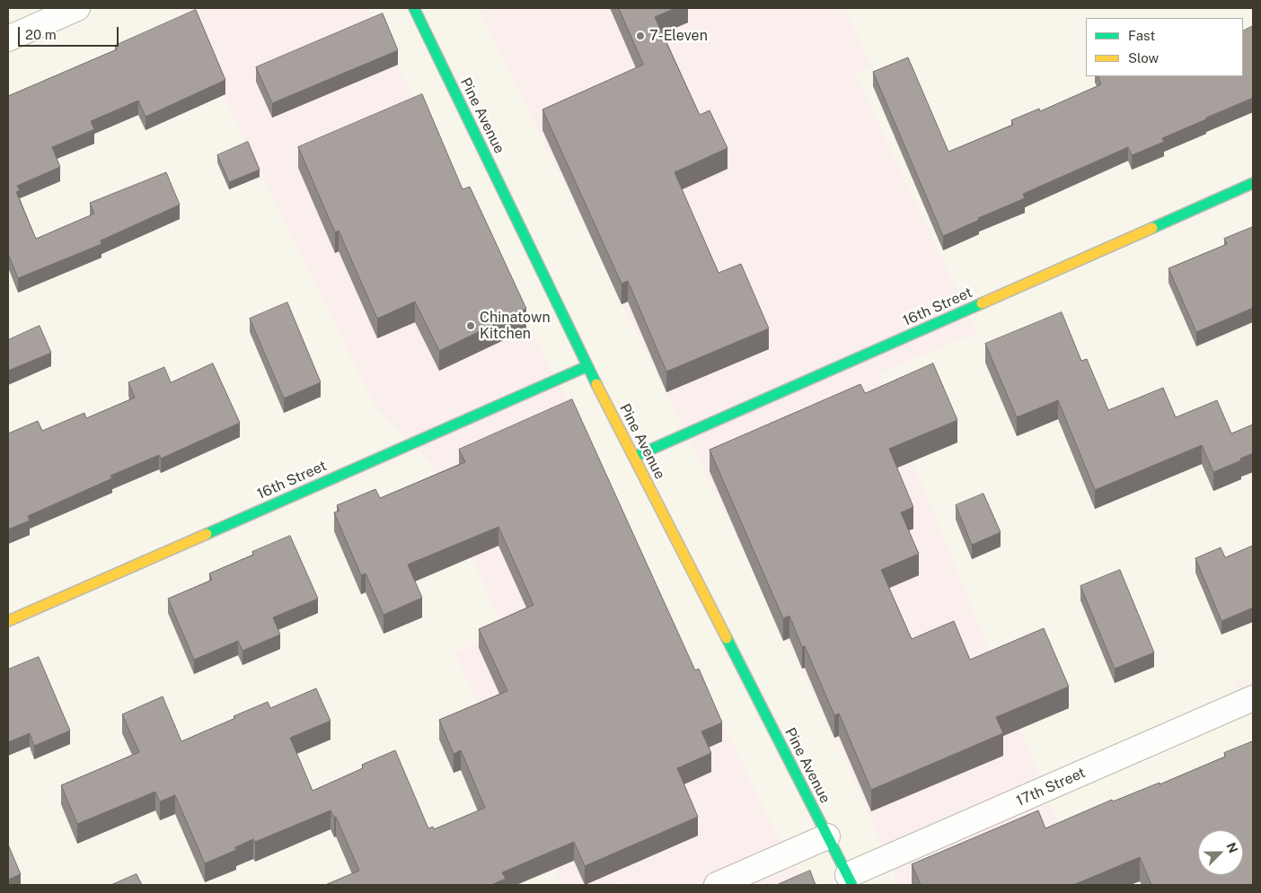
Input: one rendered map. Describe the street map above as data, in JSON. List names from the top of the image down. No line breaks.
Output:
{"streets":{"street":["Pine Avenue","16th Street","17th Street"]},"crossings":[["Pine Avenue","16th Street"],["Pine Avenue","17th Street"]],"places":["7-Eleven","Chinatown Kitchen"],"legend":["Fast","Slow"],"scale_bar":"20 m","north":"top right"}
